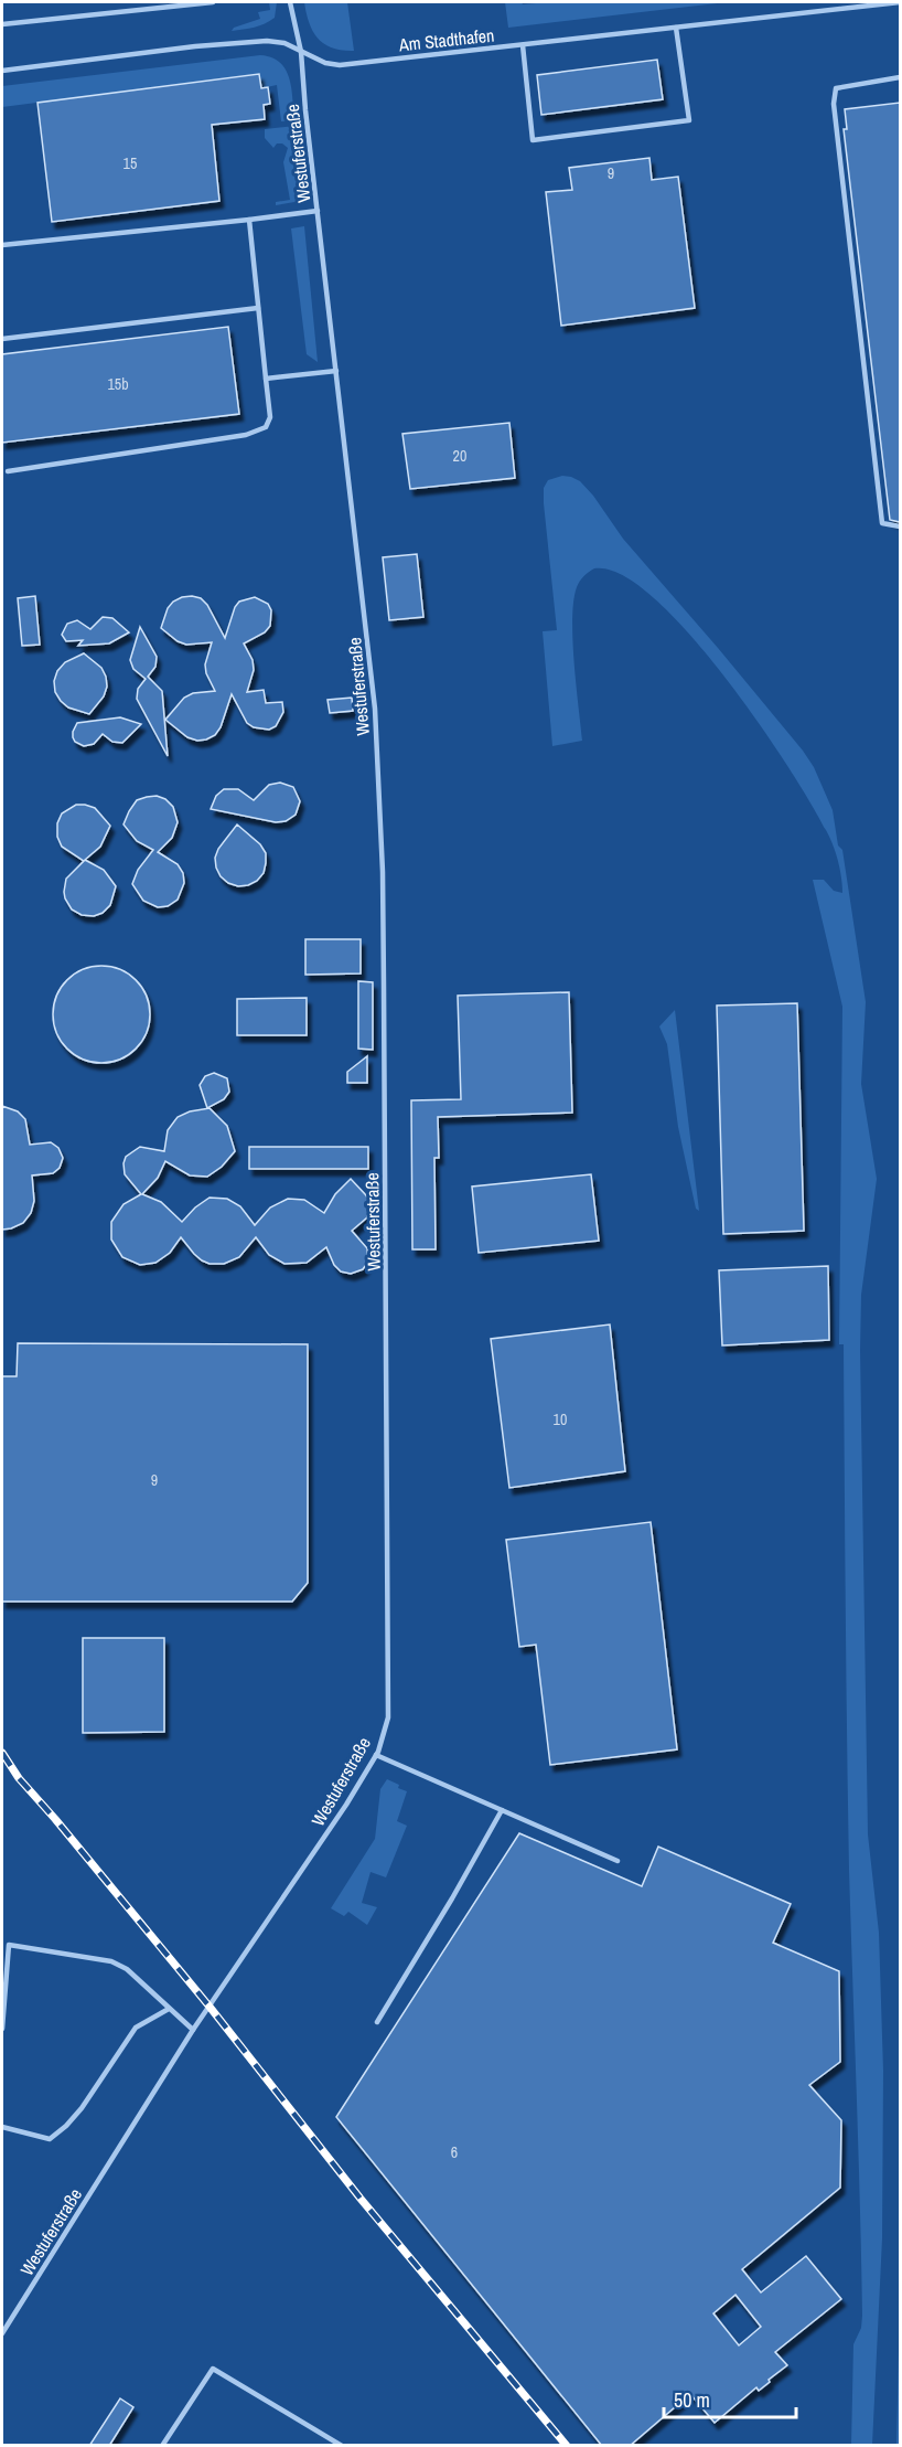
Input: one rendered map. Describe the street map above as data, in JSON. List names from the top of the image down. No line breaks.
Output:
{"streets":{"lane":["Am Stadthafen","Westuferstraße"]},"crossings":[["Am Stadthafen","Westuferstraße"]],"house_numbers":["15","9","15b","20","10","9","6"],"scale_bar":"50 m"}
